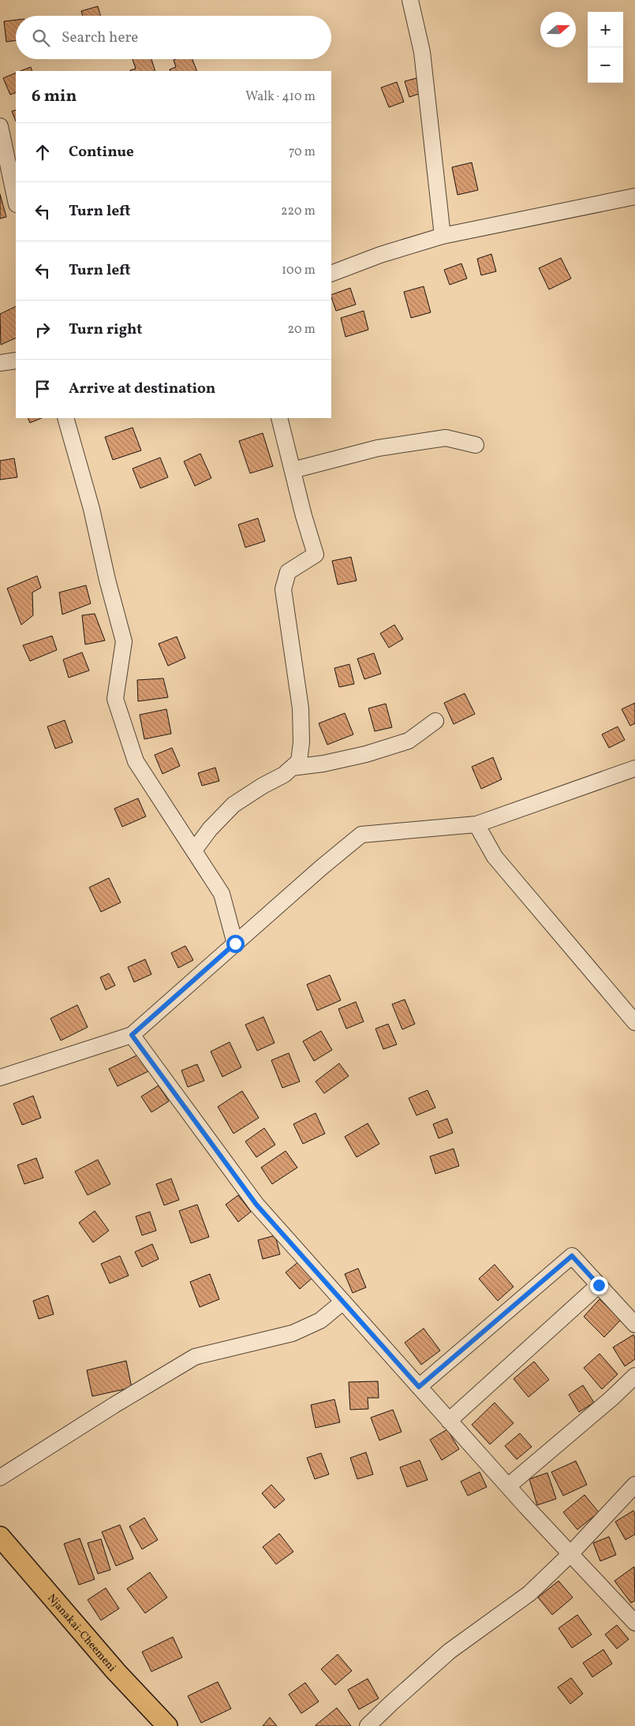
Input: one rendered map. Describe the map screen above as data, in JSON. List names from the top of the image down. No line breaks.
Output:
{"streets":{"main road":["Njanakai-Cheemeni"]},"north":"right","page":{"map_buttons":["+","−"],"search":"Search here","heading":["6 min","Walk · 410 m"],"list":[["Continue","70 m"],["Turn left","220 m"],["Turn left","100 m"],["Turn right","20 m"],"Arrive at destination"]}}
